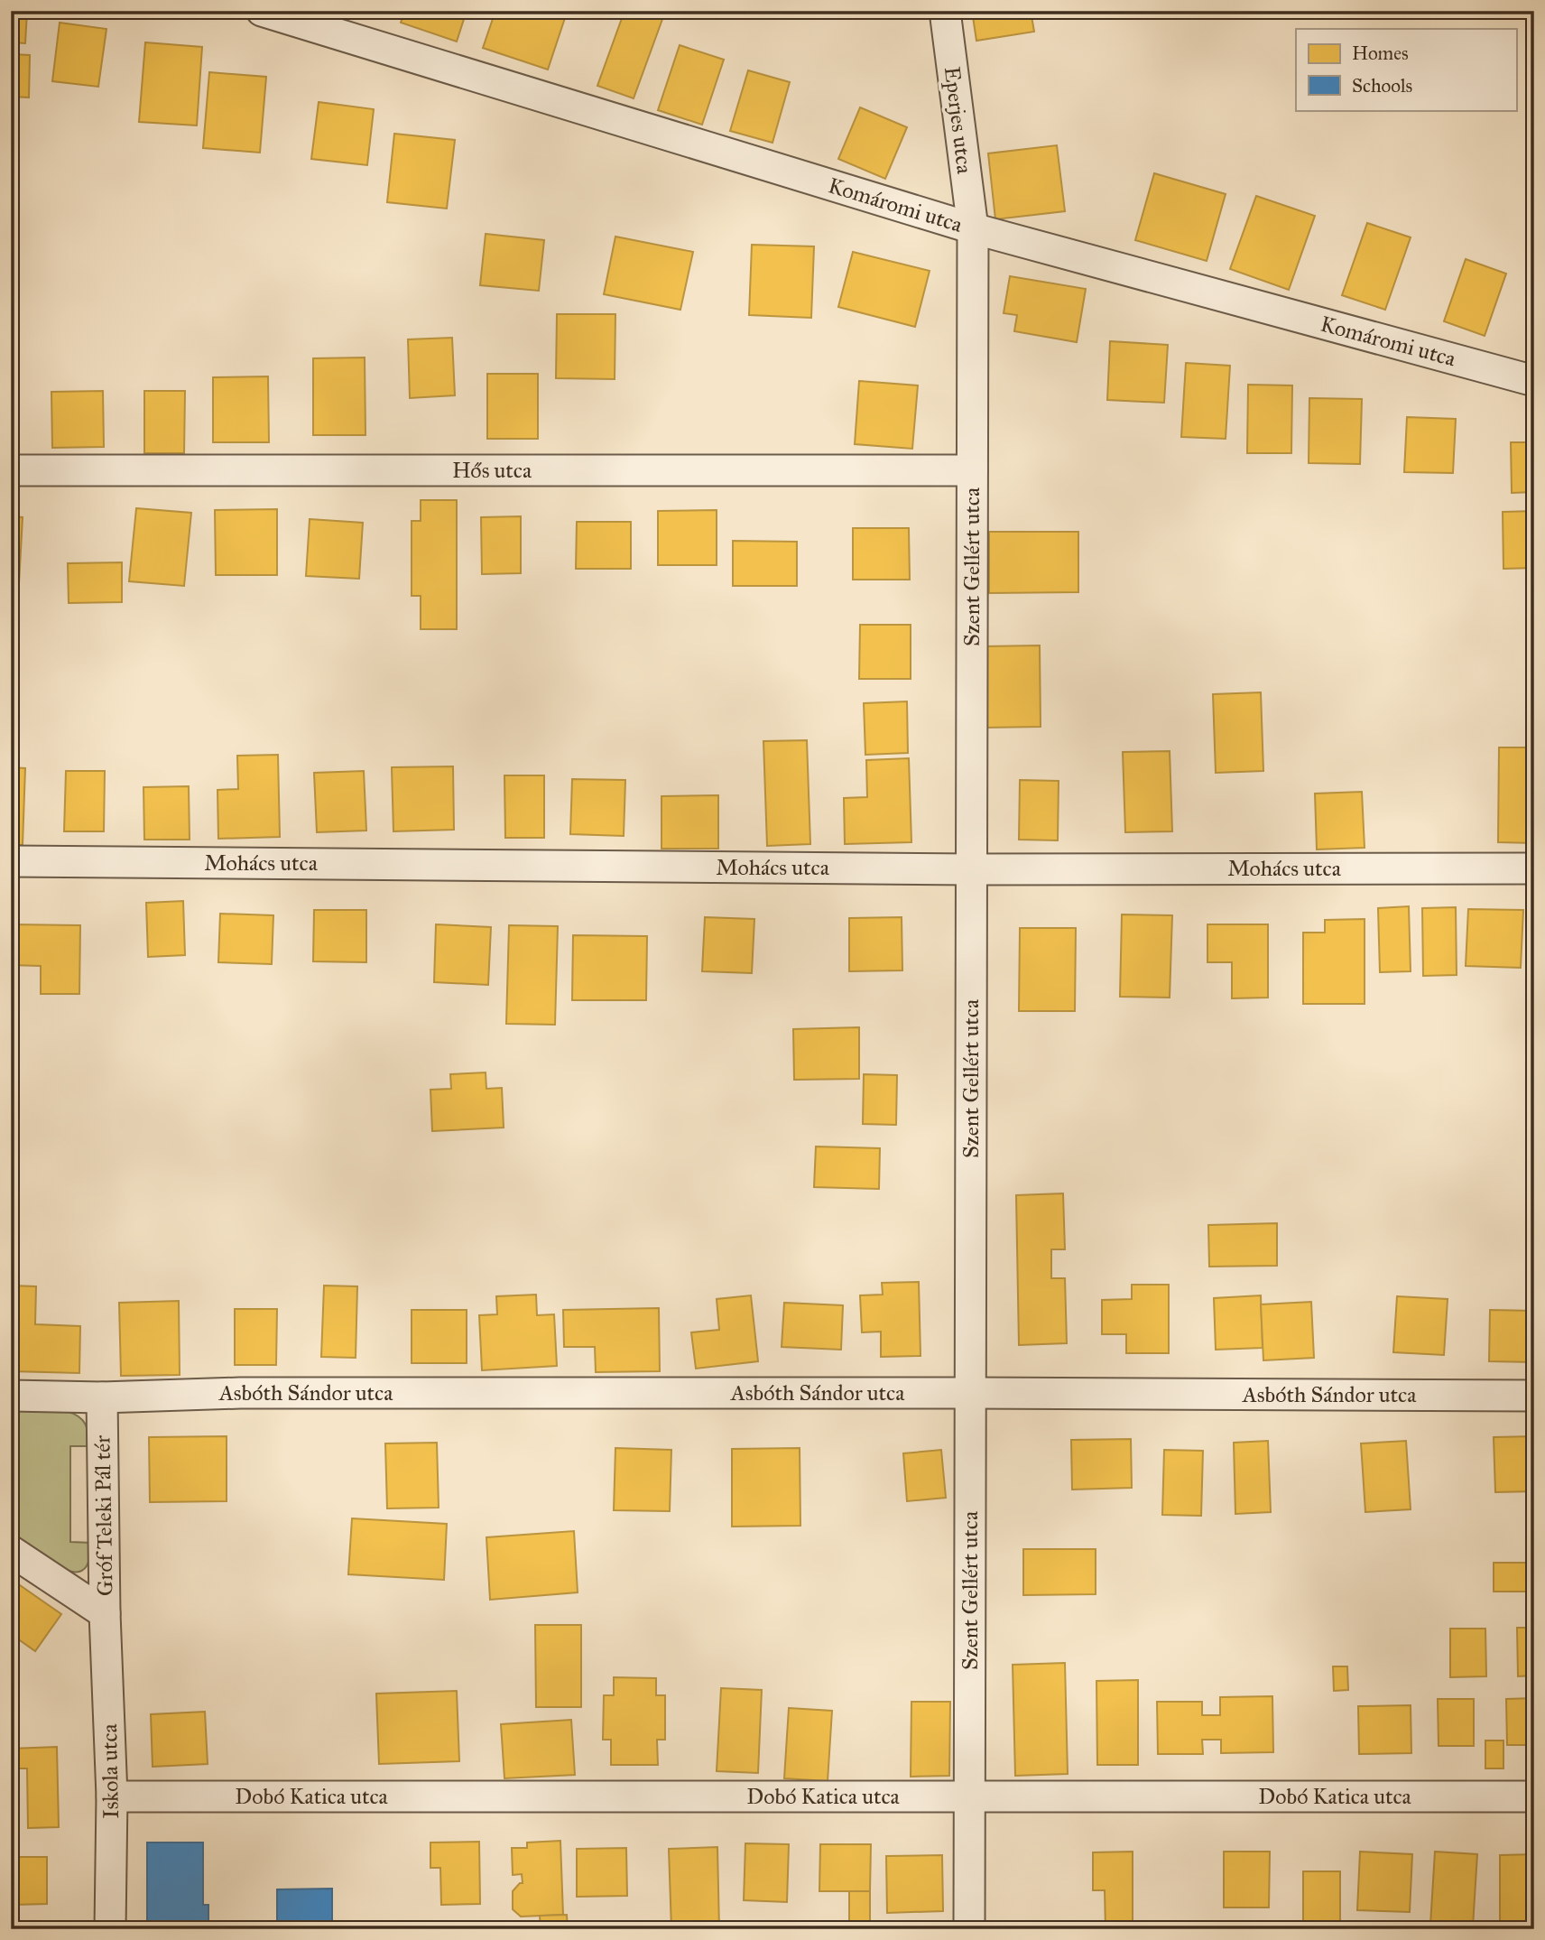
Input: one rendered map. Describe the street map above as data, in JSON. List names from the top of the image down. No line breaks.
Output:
{"streets":{"street":["Eperjes utca","Komáromi utca","Hős utca","Szent Gellért utca","Mohács utca","Asbóth Sándor utca","Gróf Teleki Pál tér","Iskola utca","Dobó Katica utca"]},"crossings":[["Eperjes utca","Komáromi utca"],["Eperjes utca","Szent Gellért utca"],["Komáromi utca","Szent Gellért utca"],["Hős utca","Szent Gellért utca"],["Szent Gellért utca","Mohács utca"],["Szent Gellért utca","Asbóth Sándor utca"],["Szent Gellért utca","Dobó Katica utca"],["Asbóth Sándor utca","Gróf Teleki Pál tér"],["Gróf Teleki Pál tér","Iskola utca"],["Iskola utca","Dobó Katica utca"]],"legend":["Homes","Schools"]}
